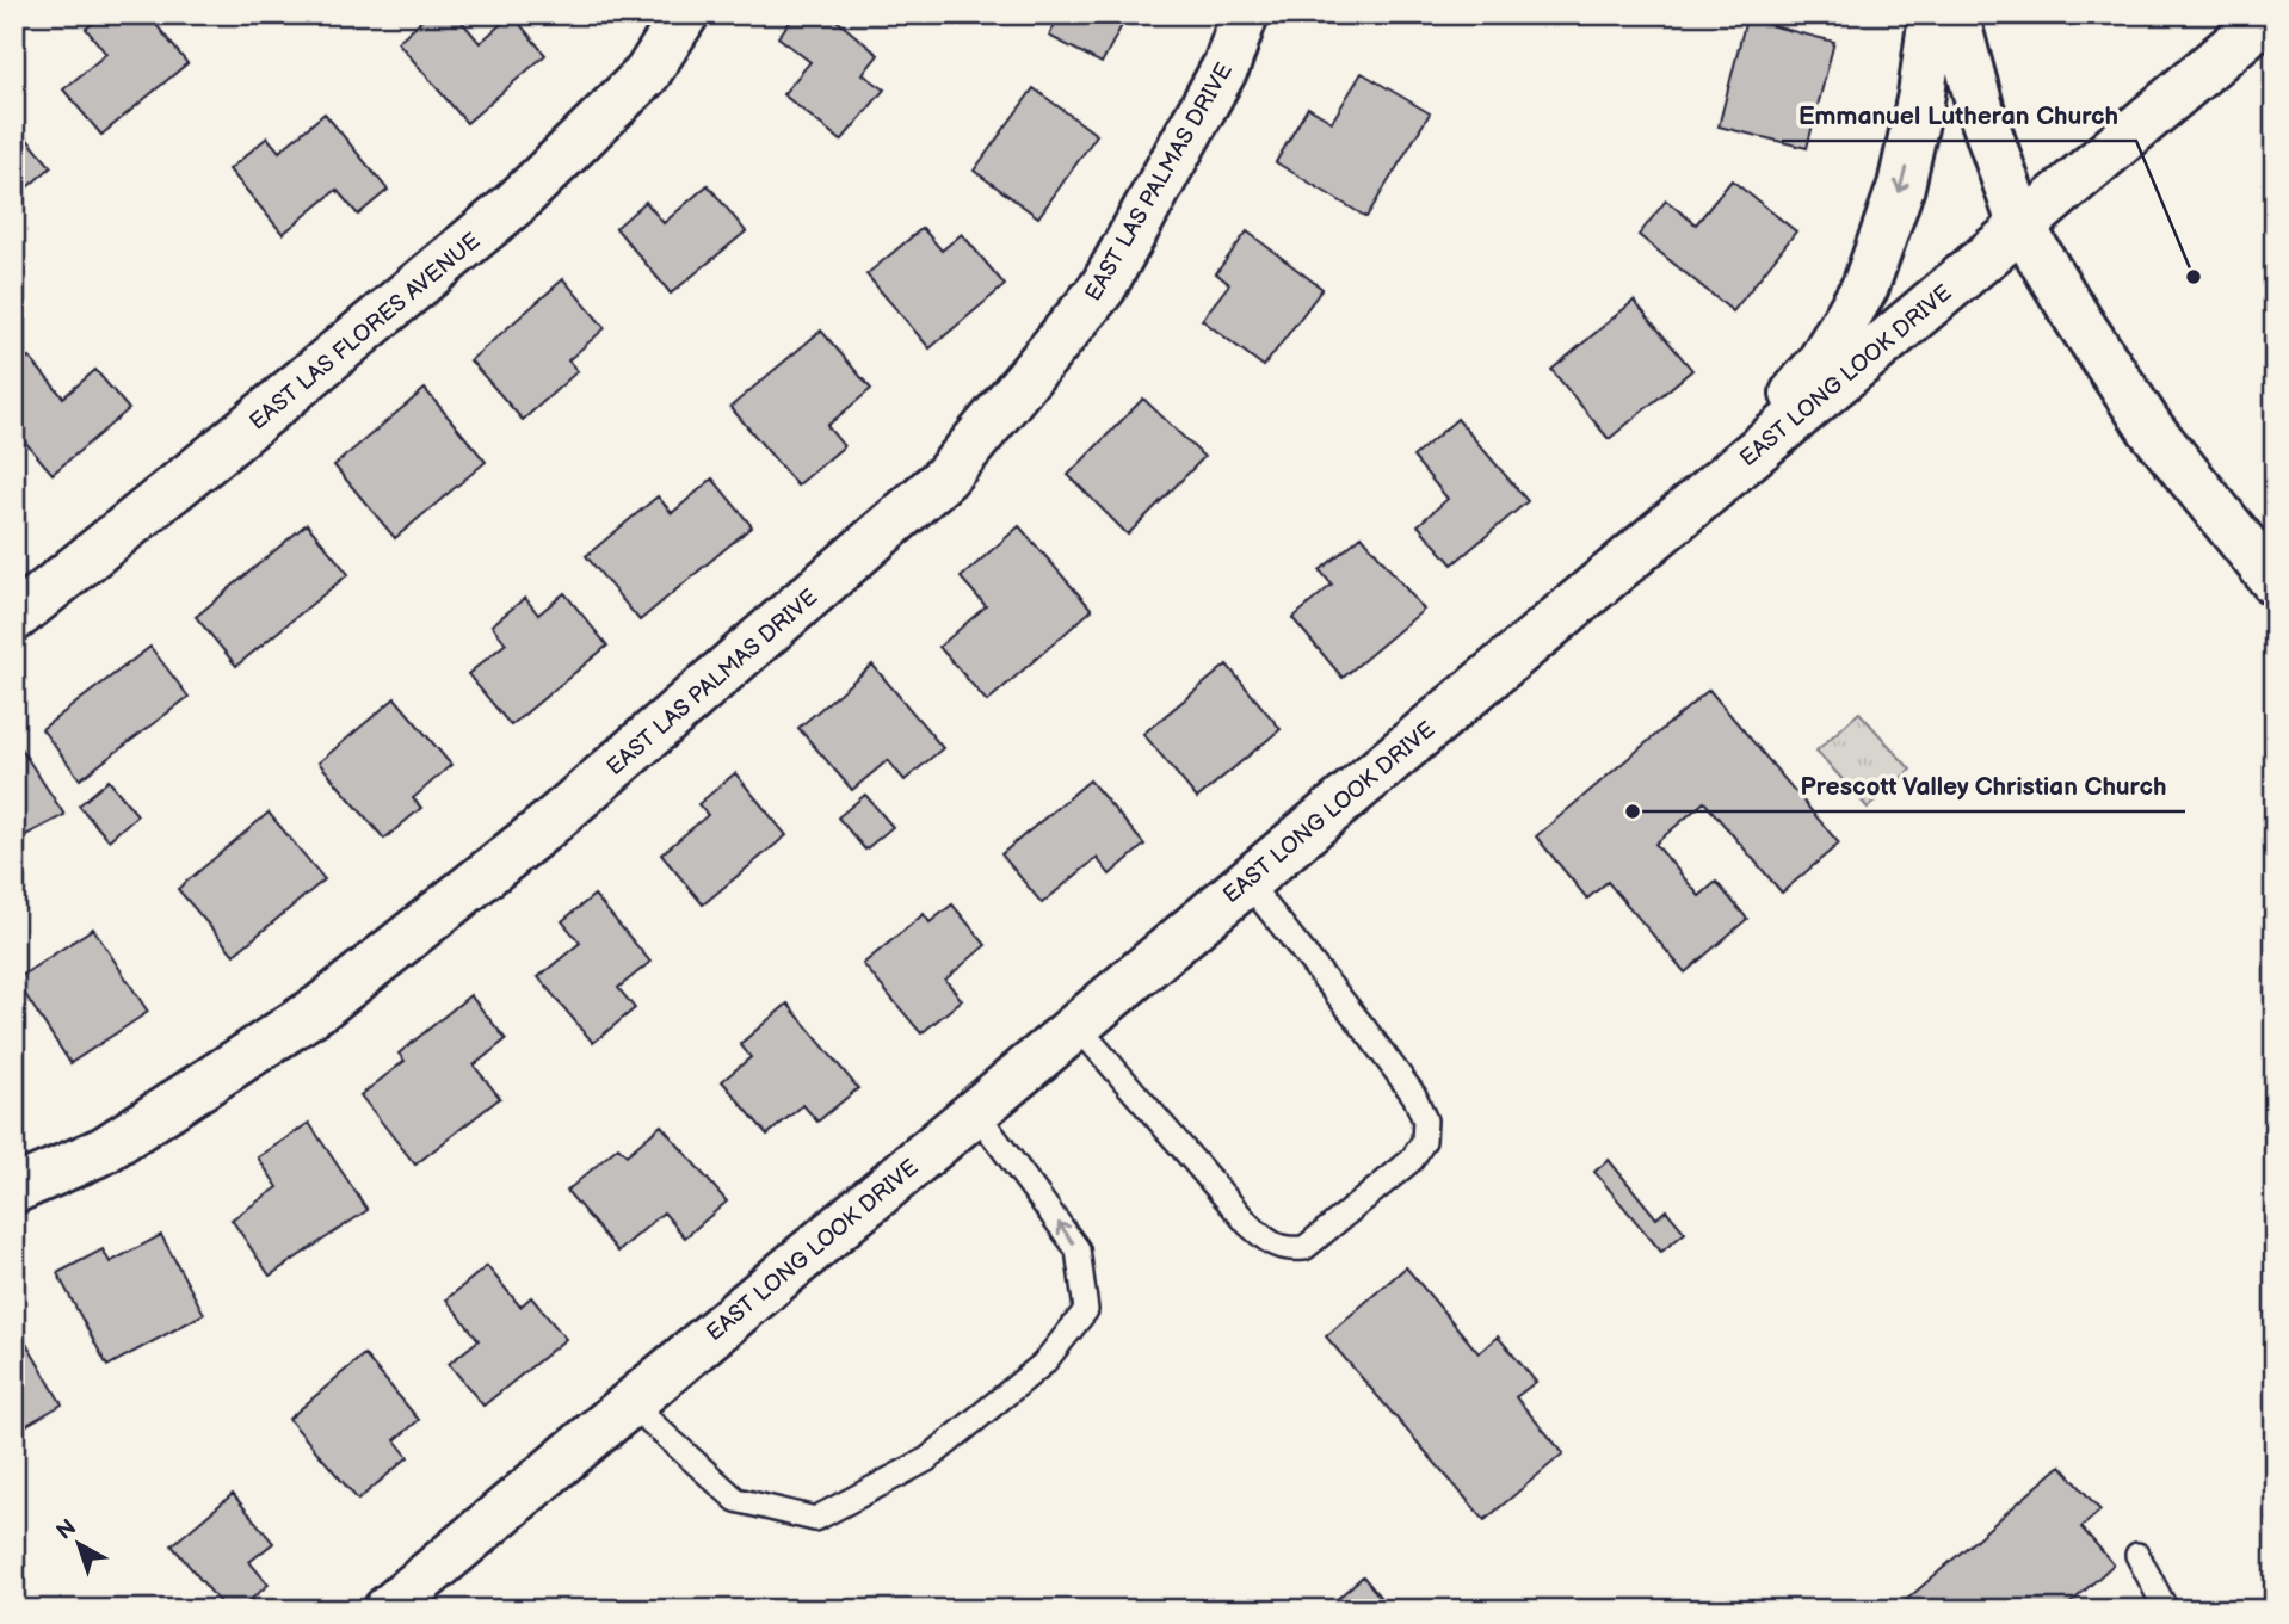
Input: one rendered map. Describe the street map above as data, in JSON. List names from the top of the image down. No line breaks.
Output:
{"streets":{"street":["EAST LAS PALMAS DRIVE","EAST LAS FLORES AVENUE","EAST LONG LOOK DRIVE"]},"places":["Emmanuel Lutheran Church","Prescott Valley Christian Church"],"north":"top left"}
